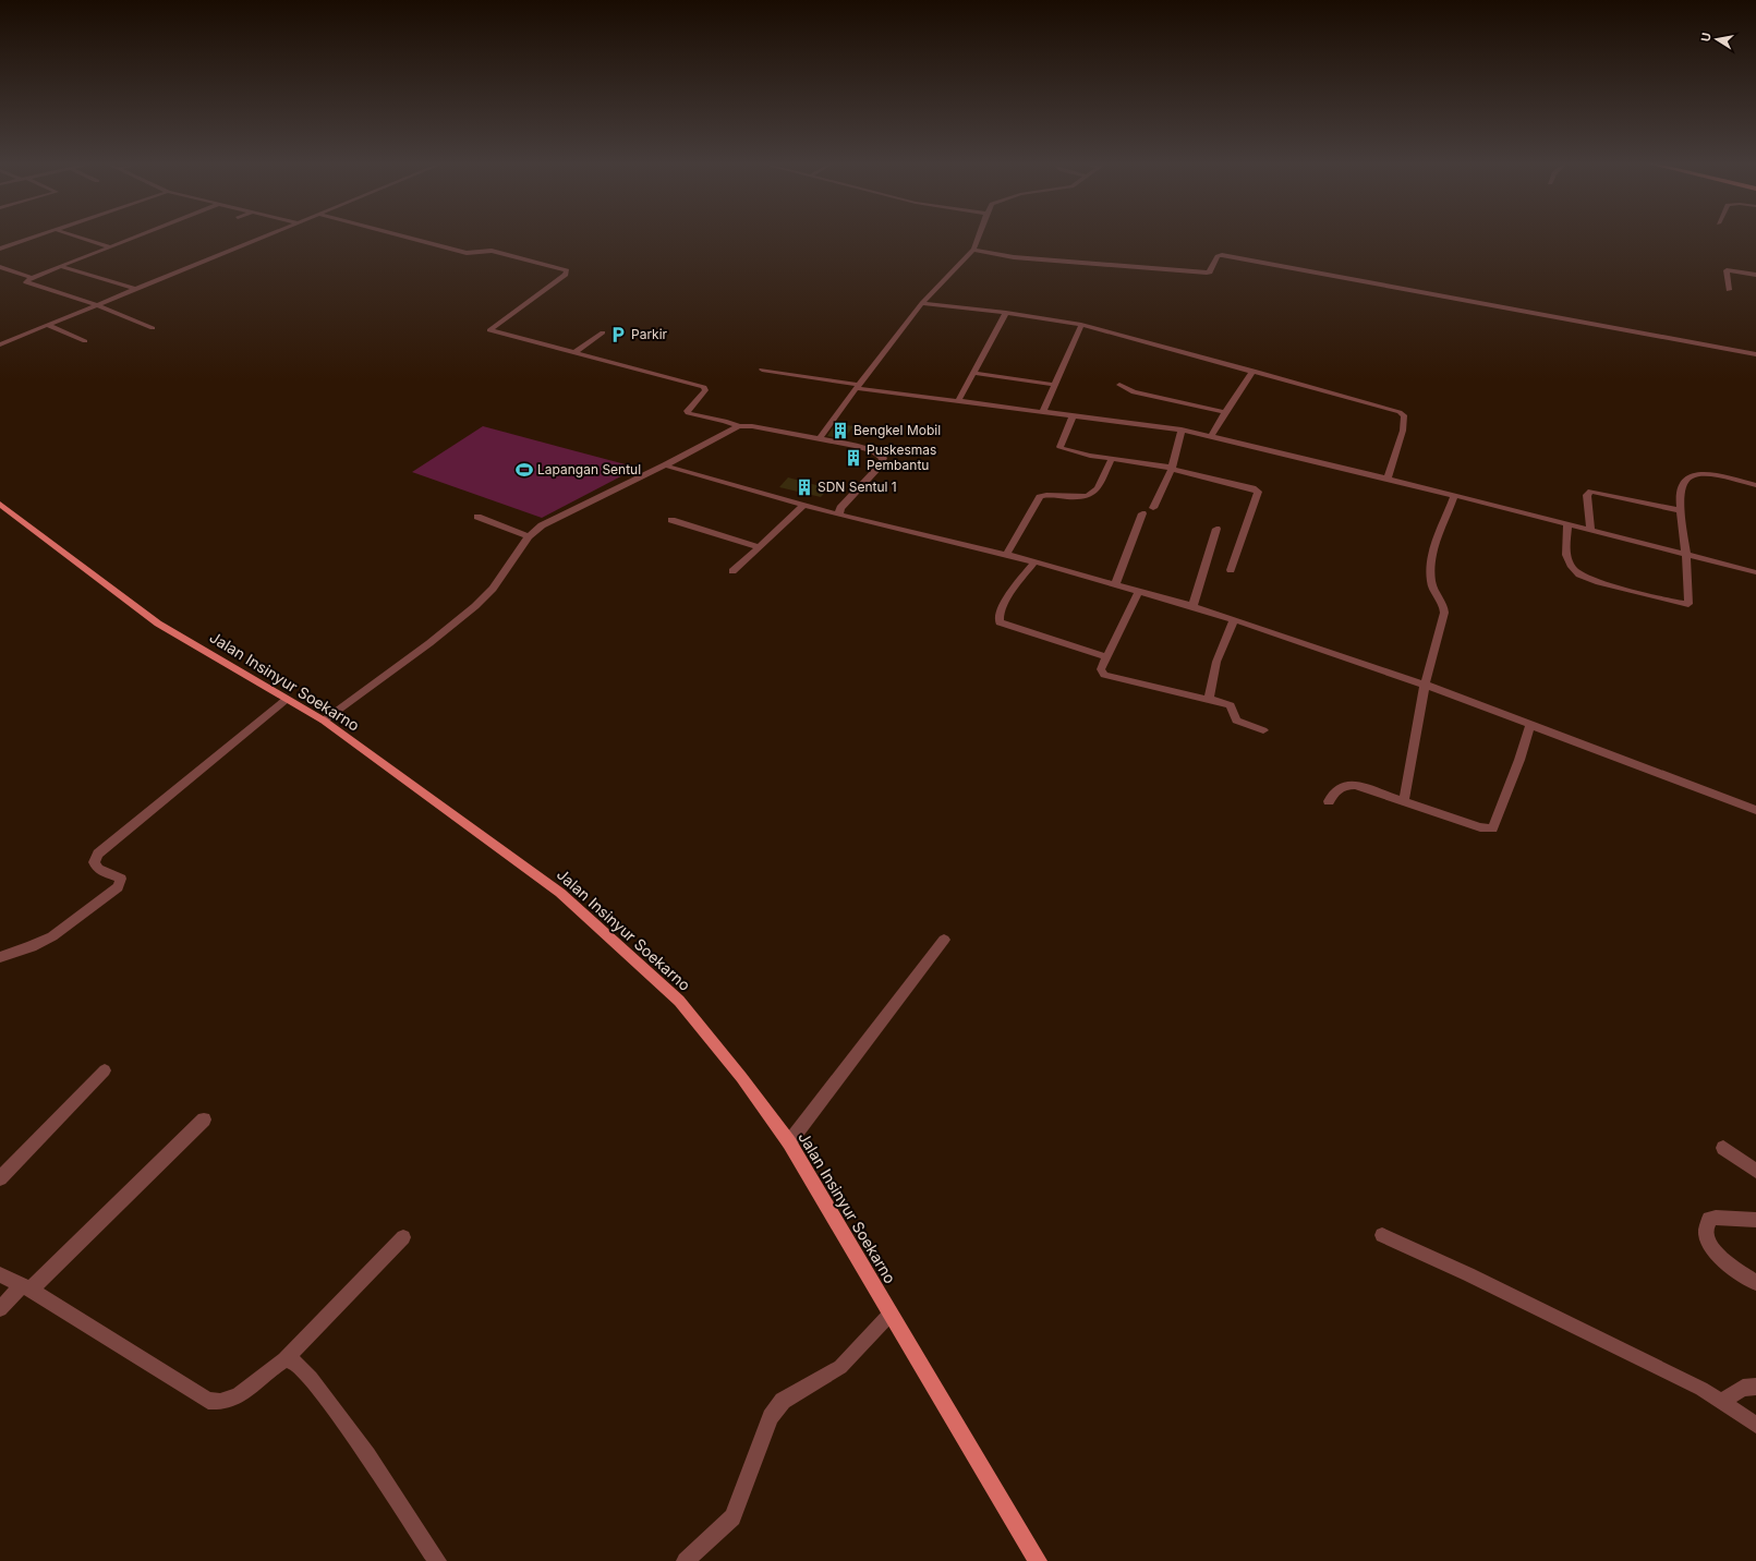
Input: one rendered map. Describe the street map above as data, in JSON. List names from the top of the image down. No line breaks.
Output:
{"streets":{"main road":["Jalan Insinyur Soekarno"]},"places":{"parking":["Parkir"],"building":["Bengkel Mobil","Puskesmas Pembantu","SDN Sentul 1"],"sports":["Lapangan Sentul"]},"north":"left"}
